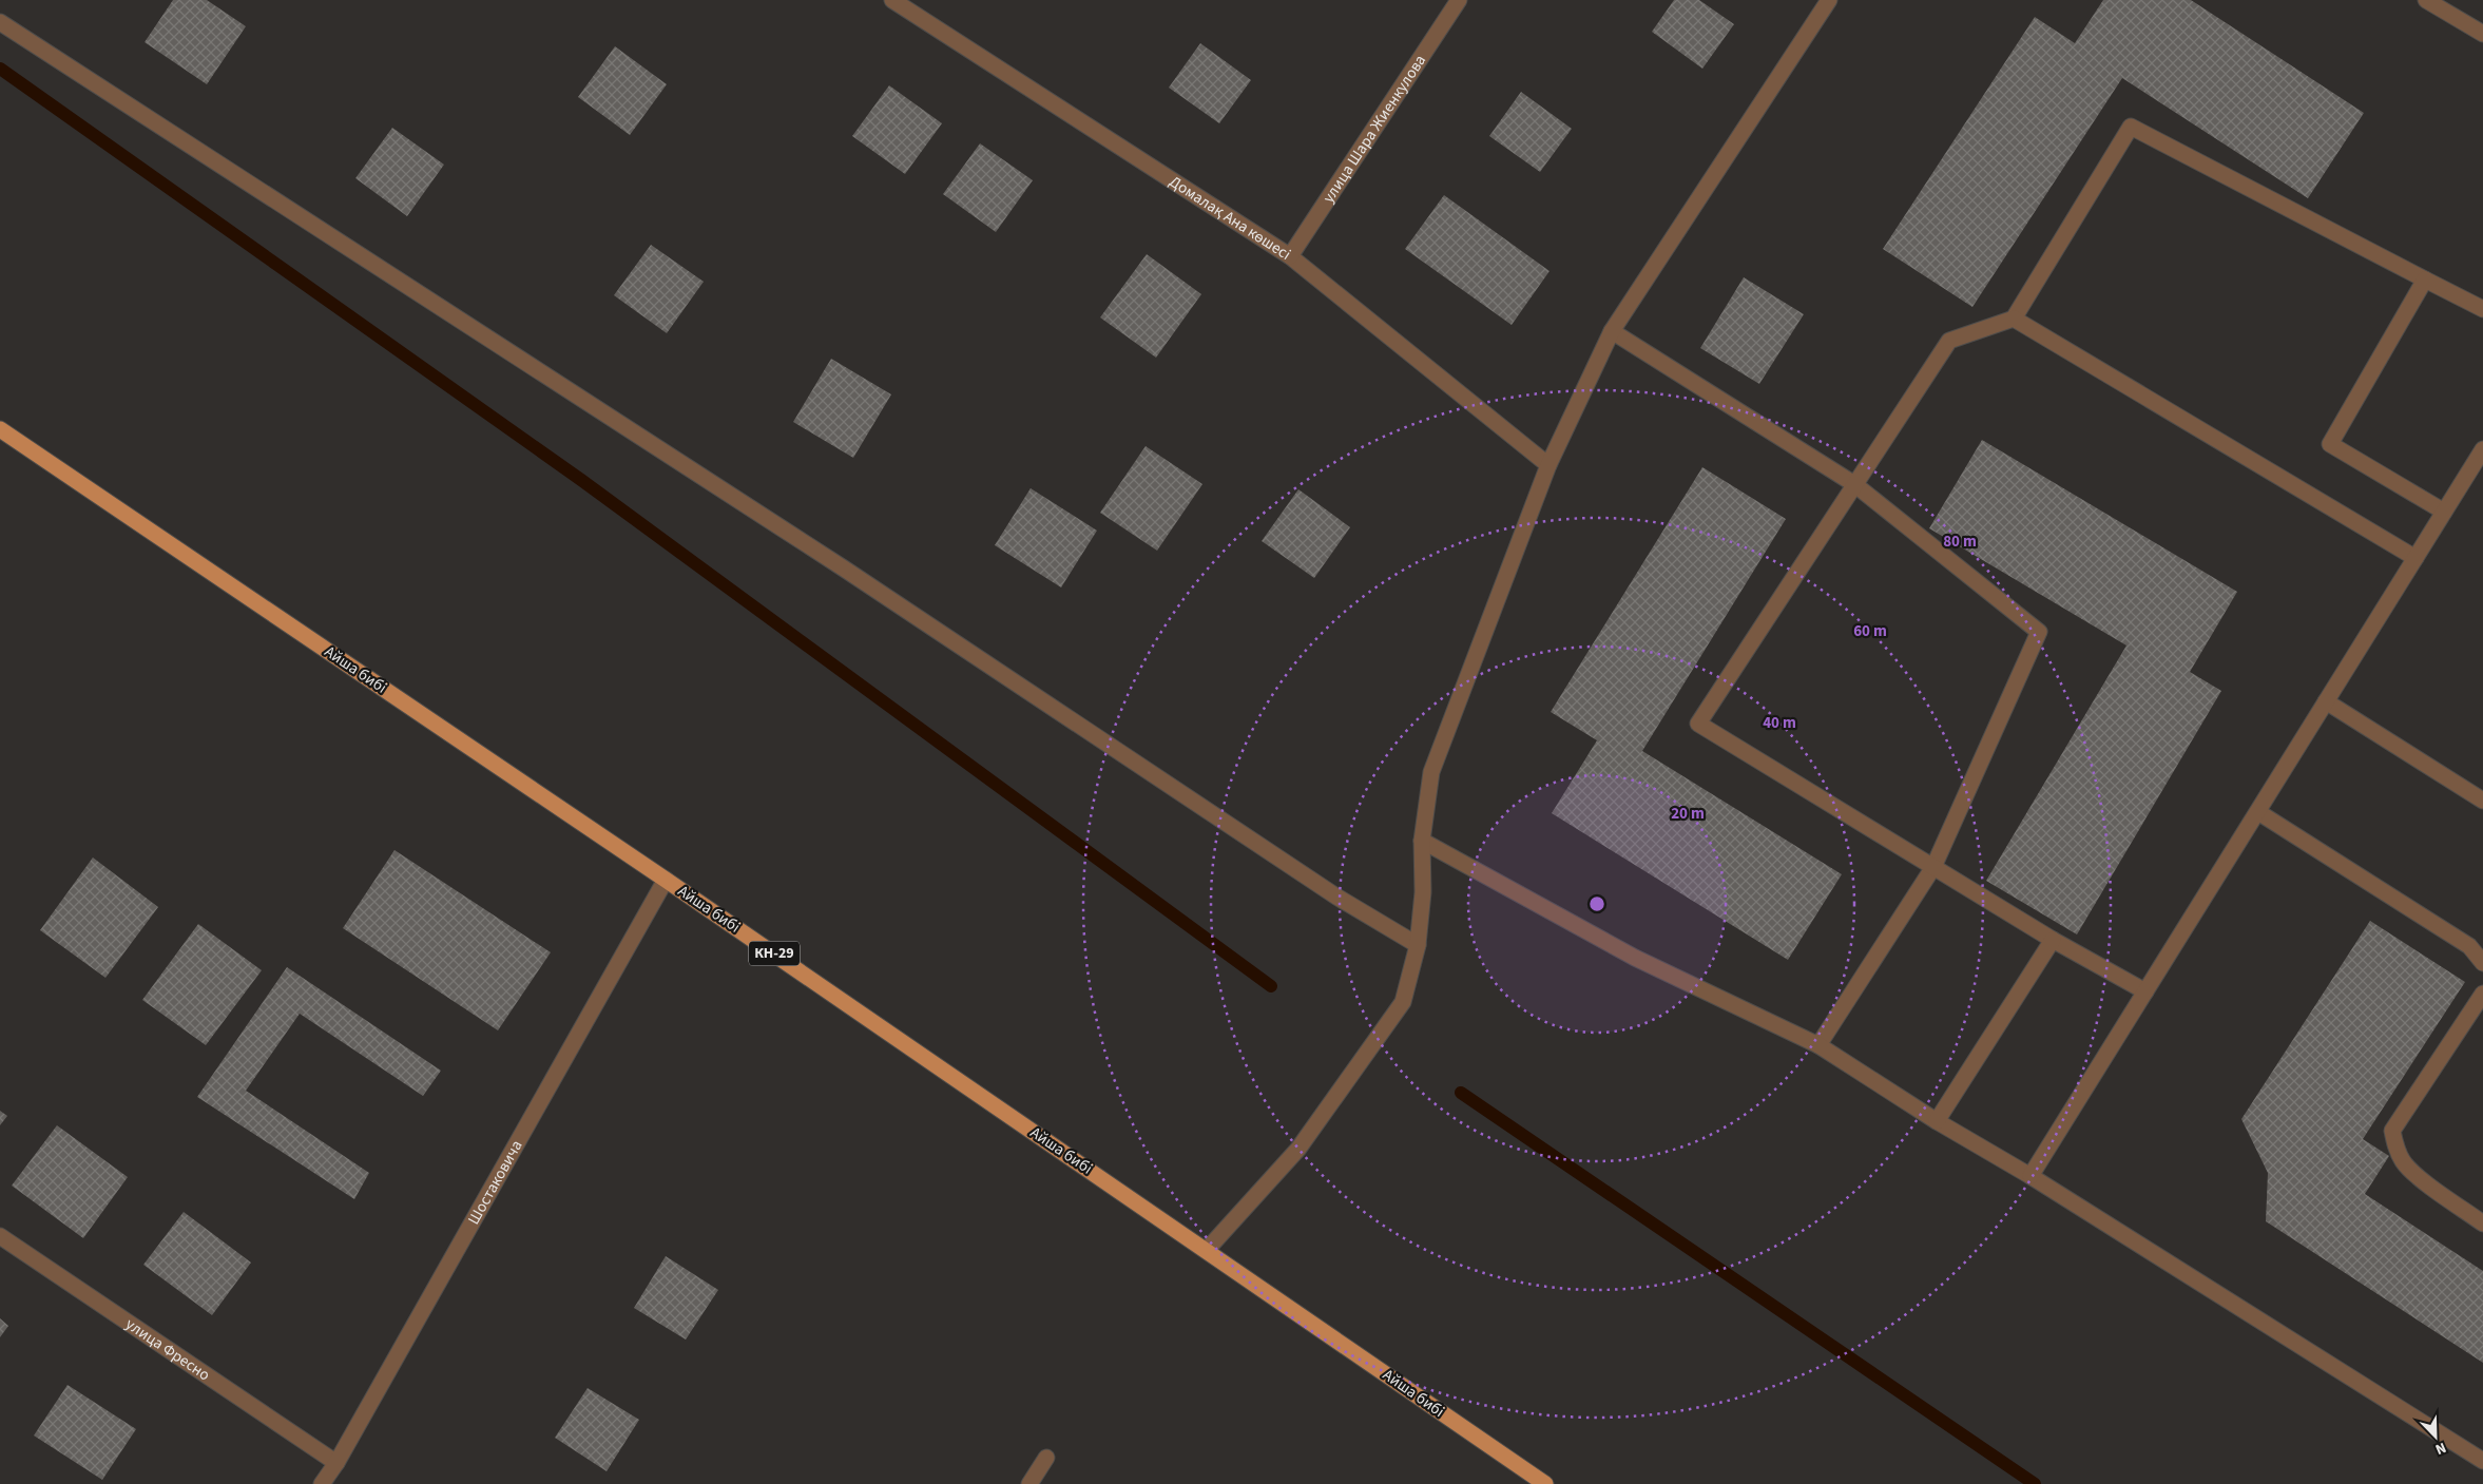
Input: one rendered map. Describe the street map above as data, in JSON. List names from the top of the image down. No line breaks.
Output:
{"streets":{"main road":["Айша бибі","КН-29"],"street":["улица Шара Жиенкулова","Домалақ Ана көшесі","Шостаковича","улица Фресно"]},"crossings":[["улица Шара Жиенкулова","Домалақ Ана көшесі"],["Айша бибі","Шостаковича"],["Шостаковича","улица Фресно"]],"north":"bottom right","rings":["80 m","60 m","40 m","20 m"]}
